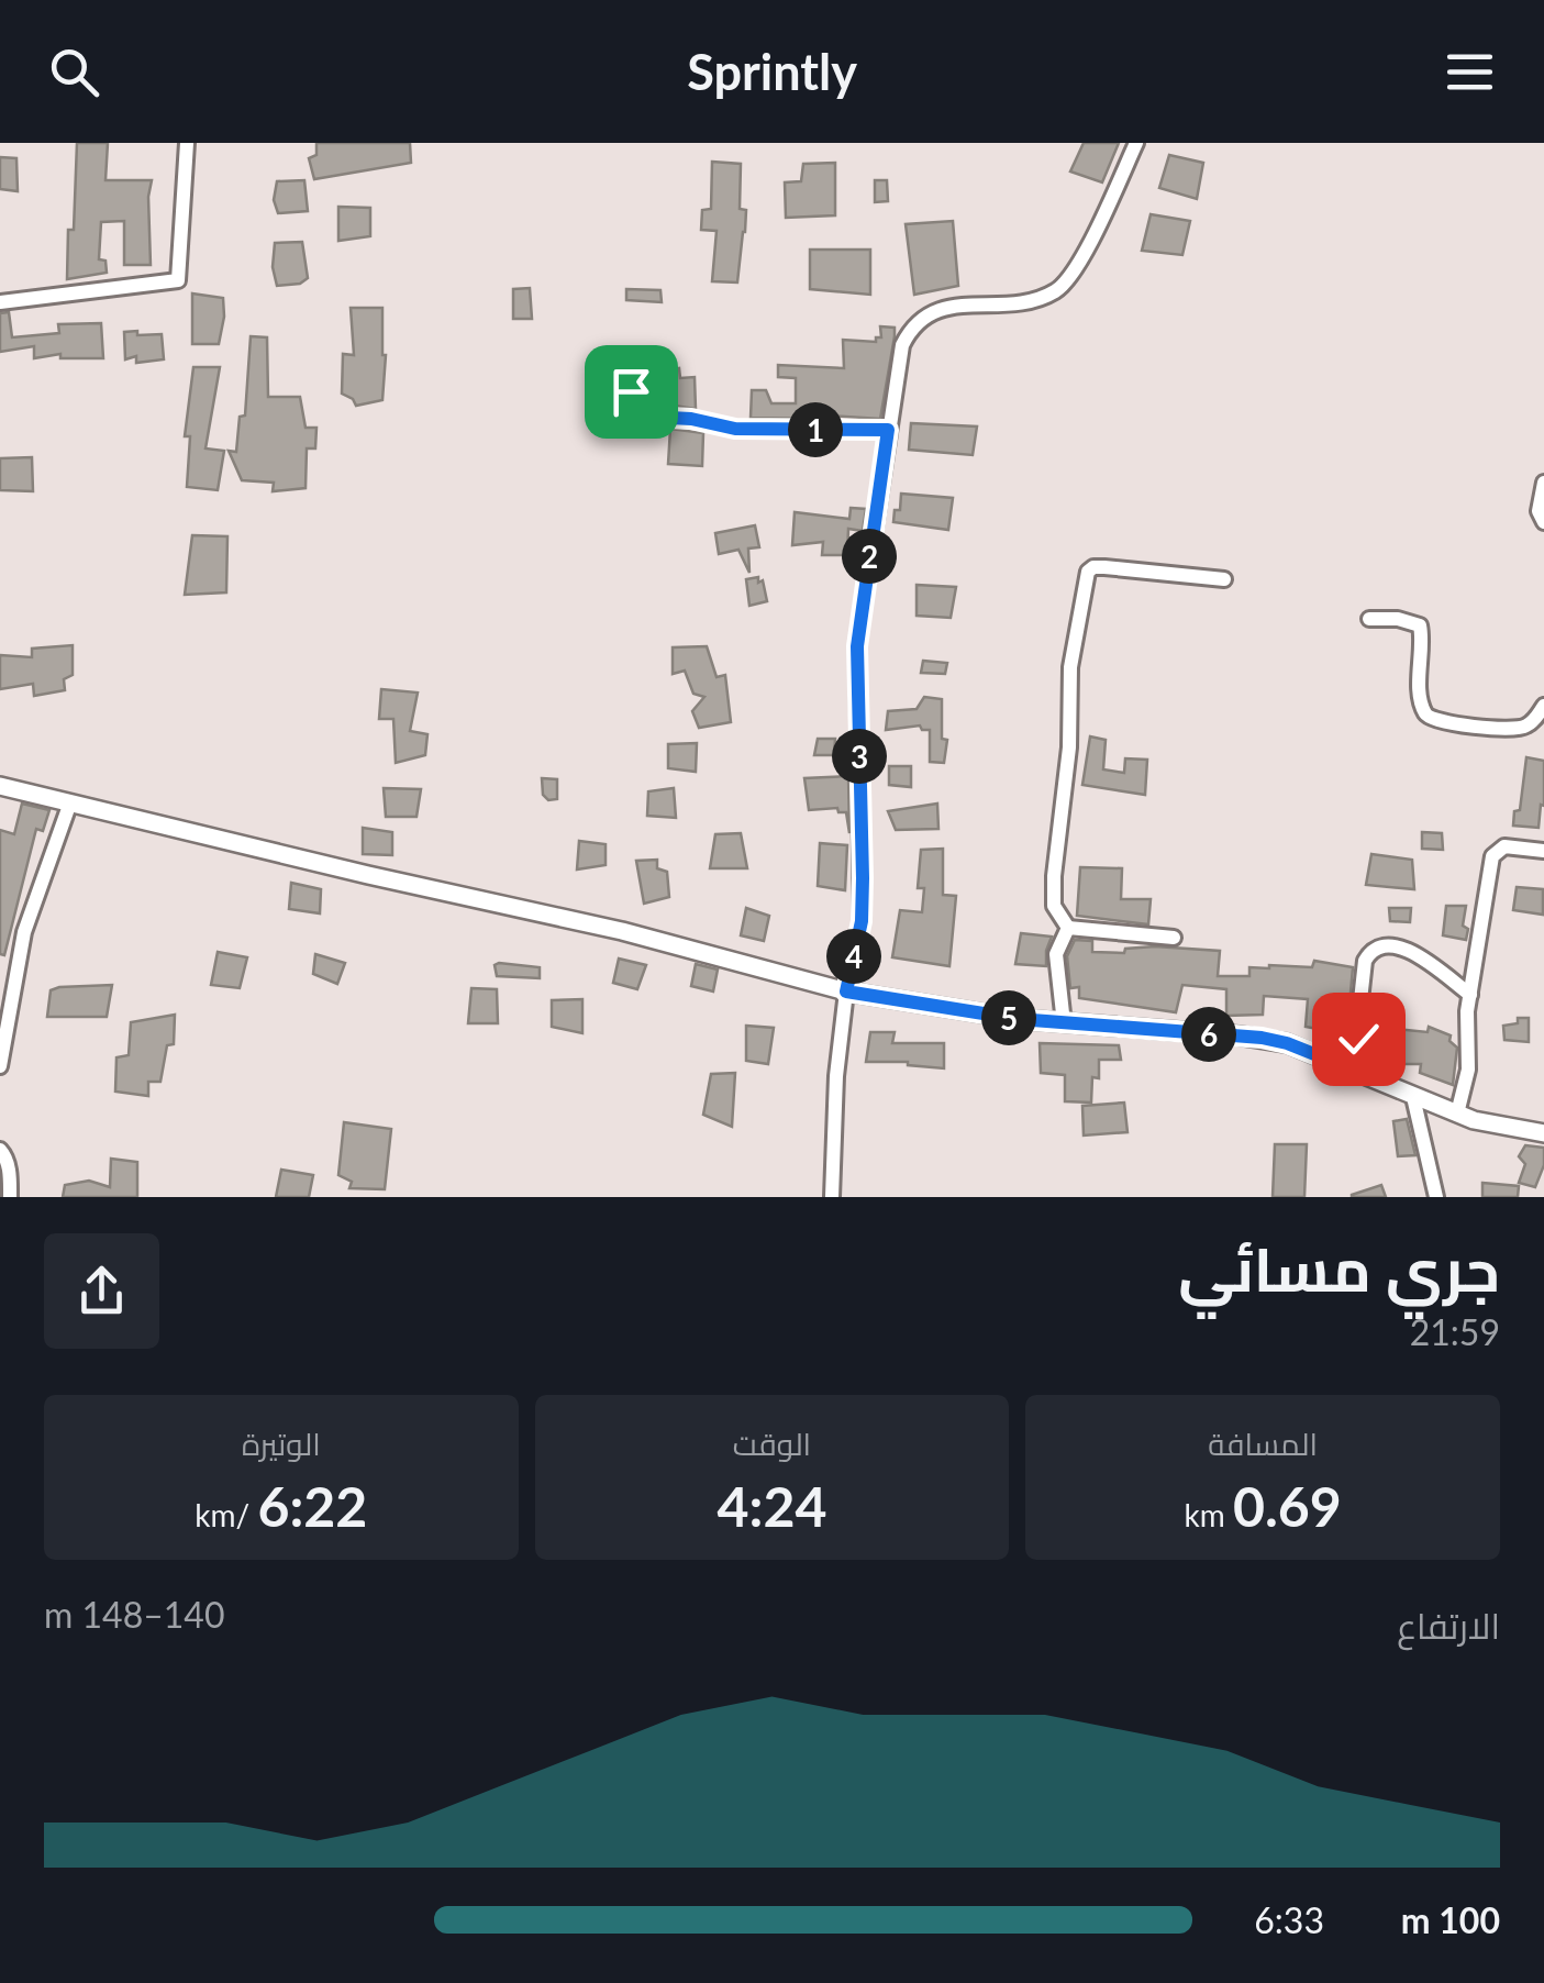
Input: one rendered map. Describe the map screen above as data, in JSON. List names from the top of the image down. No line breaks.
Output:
{"page":{"header":"Sprintly","pins":["1","2","3","4","5","6"],"heading":["جري مسائي","21:59"],"stats":[["المسافة","0.69 km"],["الوقت","4:24"],["الوتيرة","6:22 /km"]],"chart":["الارتفاع","140–148 m"],"list":[{"name":"100 m","note":"6:33"}]}}
